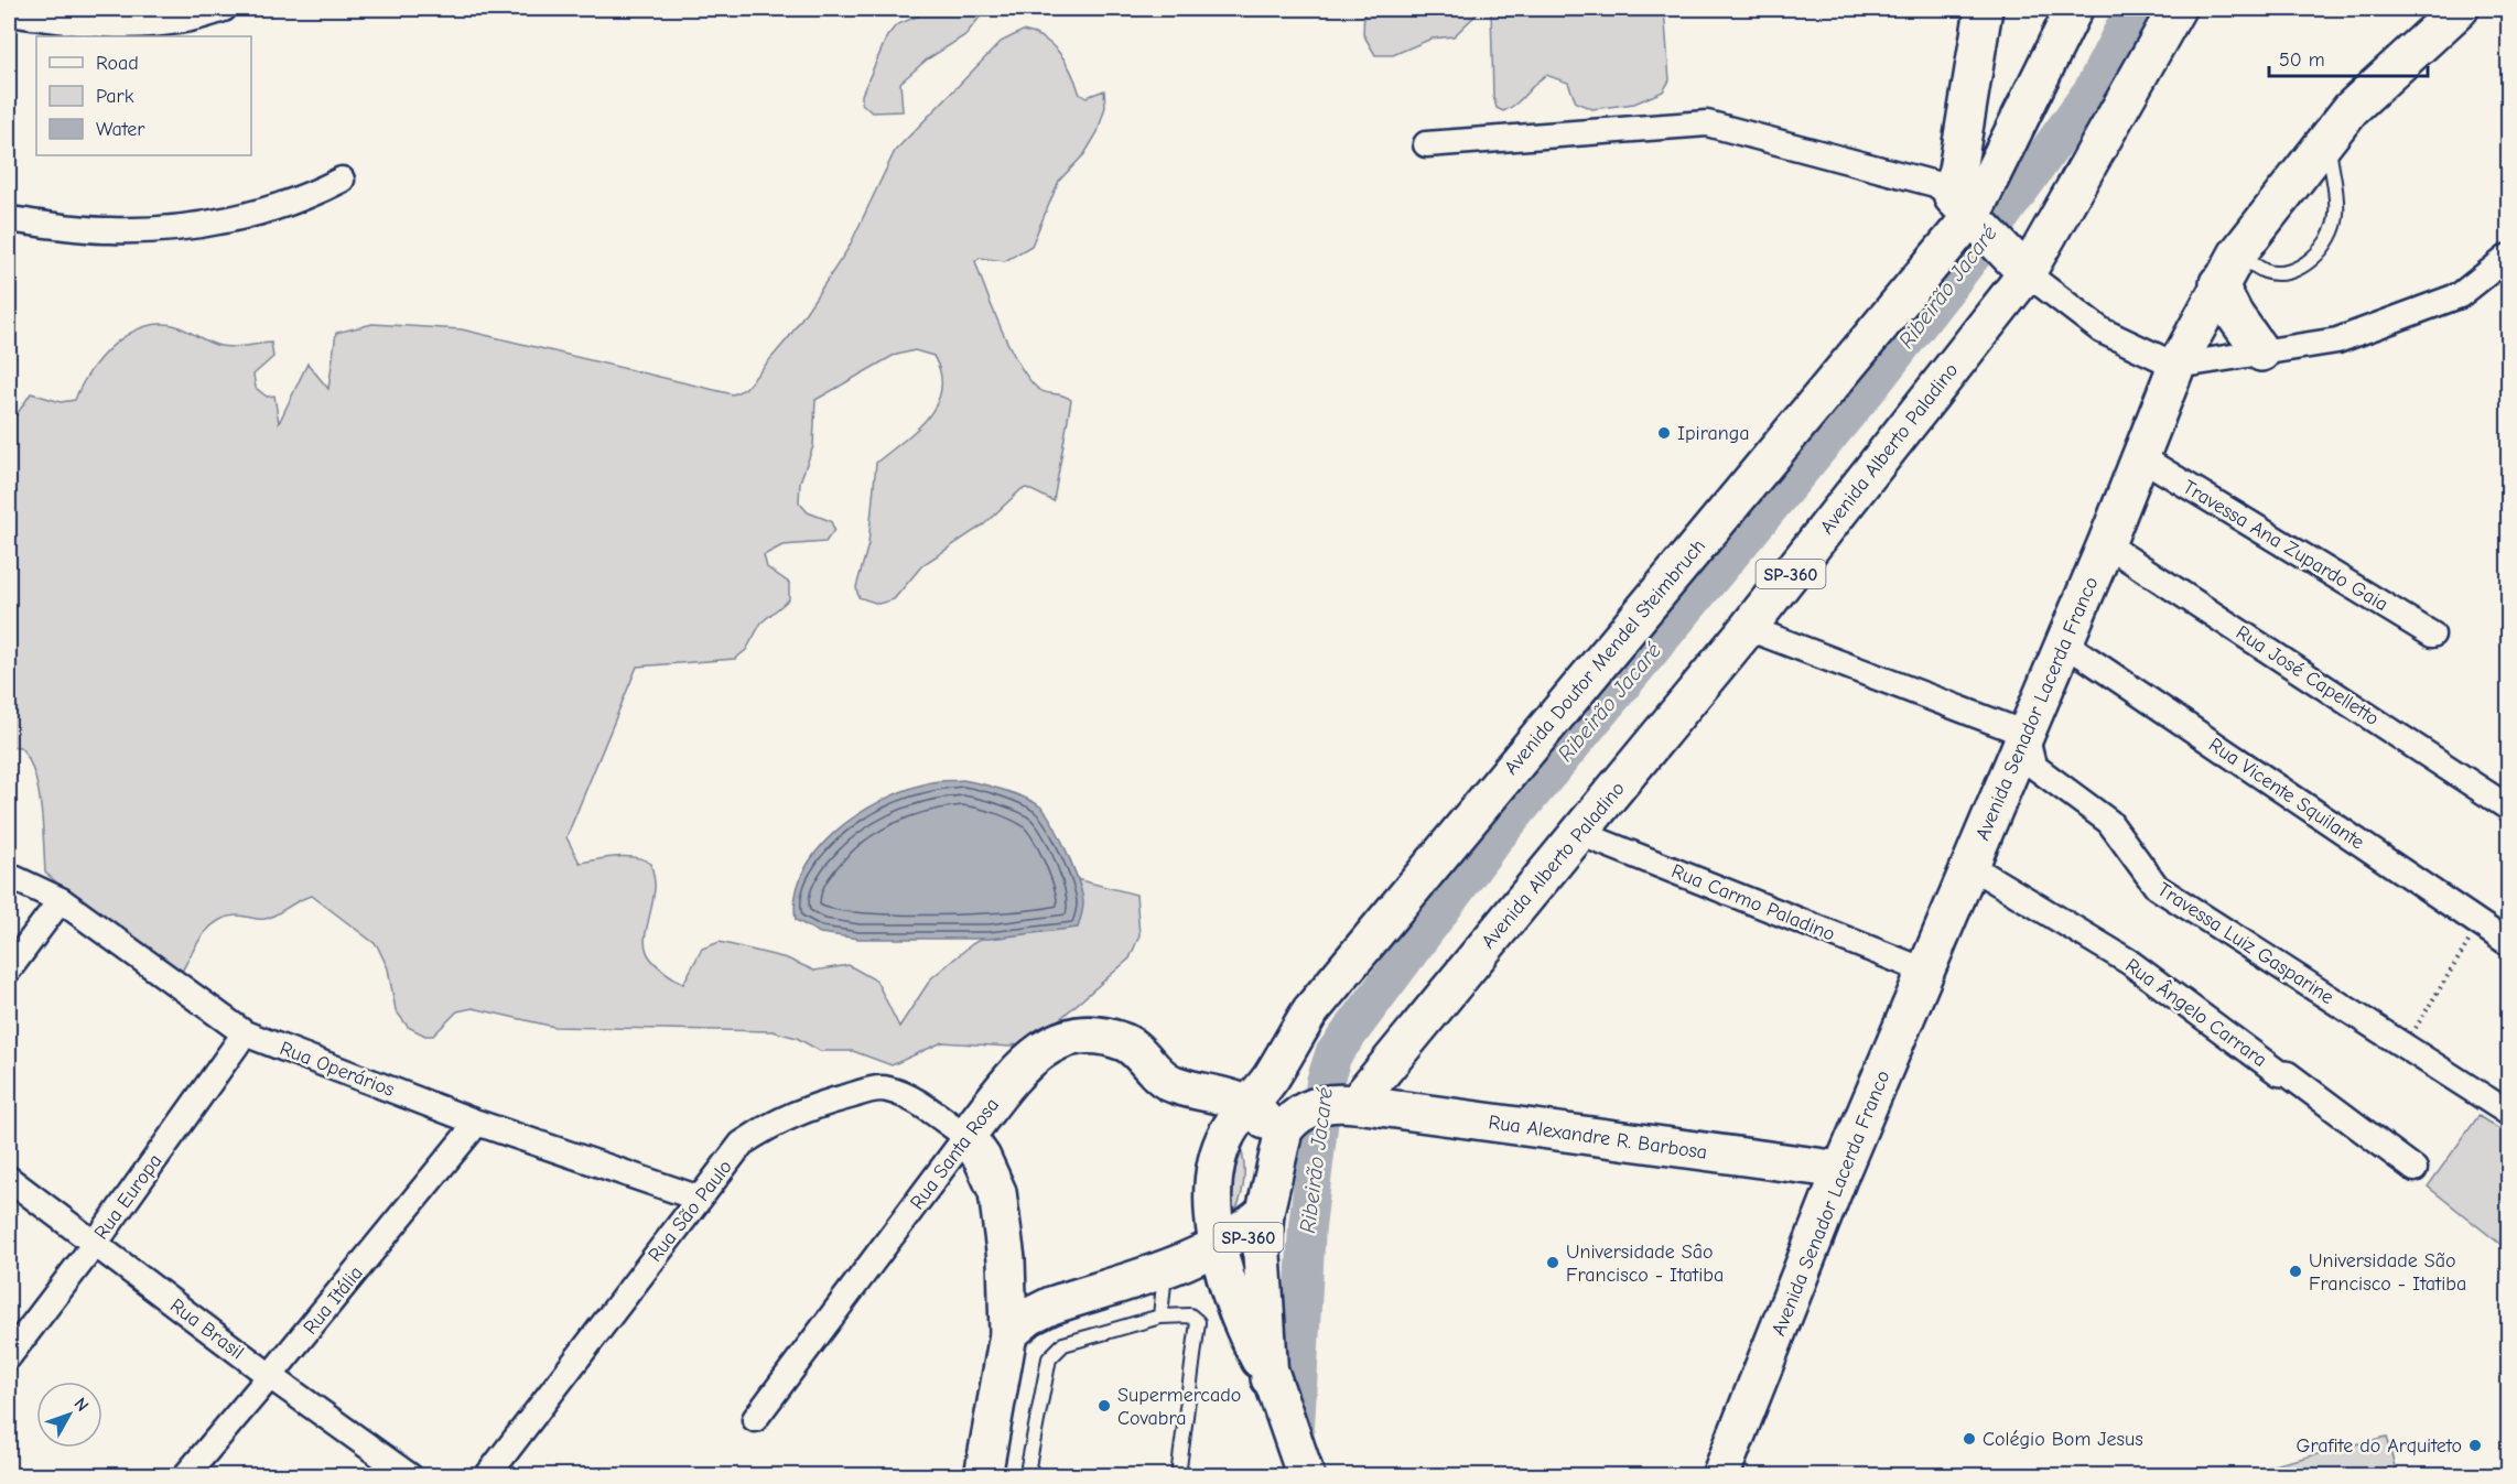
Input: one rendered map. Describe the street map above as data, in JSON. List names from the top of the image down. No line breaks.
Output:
{"streets":{"main road":["Avenida Alberto Paladino","SP-360","Avenida Doutor Mendel Steimbruch","Avenida Senador Lacerda Franco","Rua Alexandre R. Barbosa","Rua Santa Rosa"],"street":["Travessa Ana Zupardo Gaia","Rua José Capelletto","Rua Vicente Squilante","Rua Carmo Paladino","Travessa Luiz Gasparine","Rua Ângelo Carrara","Rua Operários","Rua Europa","Rua São Paulo","Rua Itália","Rua Brasil"]},"crossings":[["Avenida Alberto Paladino","SP-360"],["Avenida Alberto Paladino","Rua Carmo Paladino"],["Avenida Alberto Paladino","Rua Alexandre R. Barbosa"],["Travessa Ana Zupardo Gaia","Avenida Senador Lacerda Franco"],["SP-360","Avenida Doutor Mendel Steimbruch"],["SP-360","Rua Alexandre R. Barbosa"],["SP-360","Rua Santa Rosa"],["Avenida Doutor Mendel Steimbruch","Rua Santa Rosa"],["Rua José Capelletto","Avenida Senador Lacerda Franco"],["Avenida Senador Lacerda Franco","Rua Vicente Squilante"],["Avenida Senador Lacerda Franco","Rua Carmo Paladino"],["Avenida Senador Lacerda Franco","Travessa Luiz Gasparine"],["Avenida Senador Lacerda Franco","Rua Ângelo Carrara"],["Avenida Senador Lacerda Franco","Rua Alexandre R. Barbosa"],["Rua Operários","Rua Europa"],["Rua Operários","Rua São Paulo"],["Rua Operários","Rua Itália"],["Rua Santa Rosa","Rua São Paulo"],["Rua Europa","Rua Brasil"],["Rua Itália","Rua Brasil"]],"water":["Ribeirão Jacaré"],"places":["Ipiranga","Universidade Sâo Francisco - Itatiba","Universidade São Francisco - Itatiba","Supermercado Covabra","Colégio Bom Jesus","Grafite do Arquiteto"],"legend":["Road","Park","Water"],"scale_bar":"50 m","north":"top right"}
